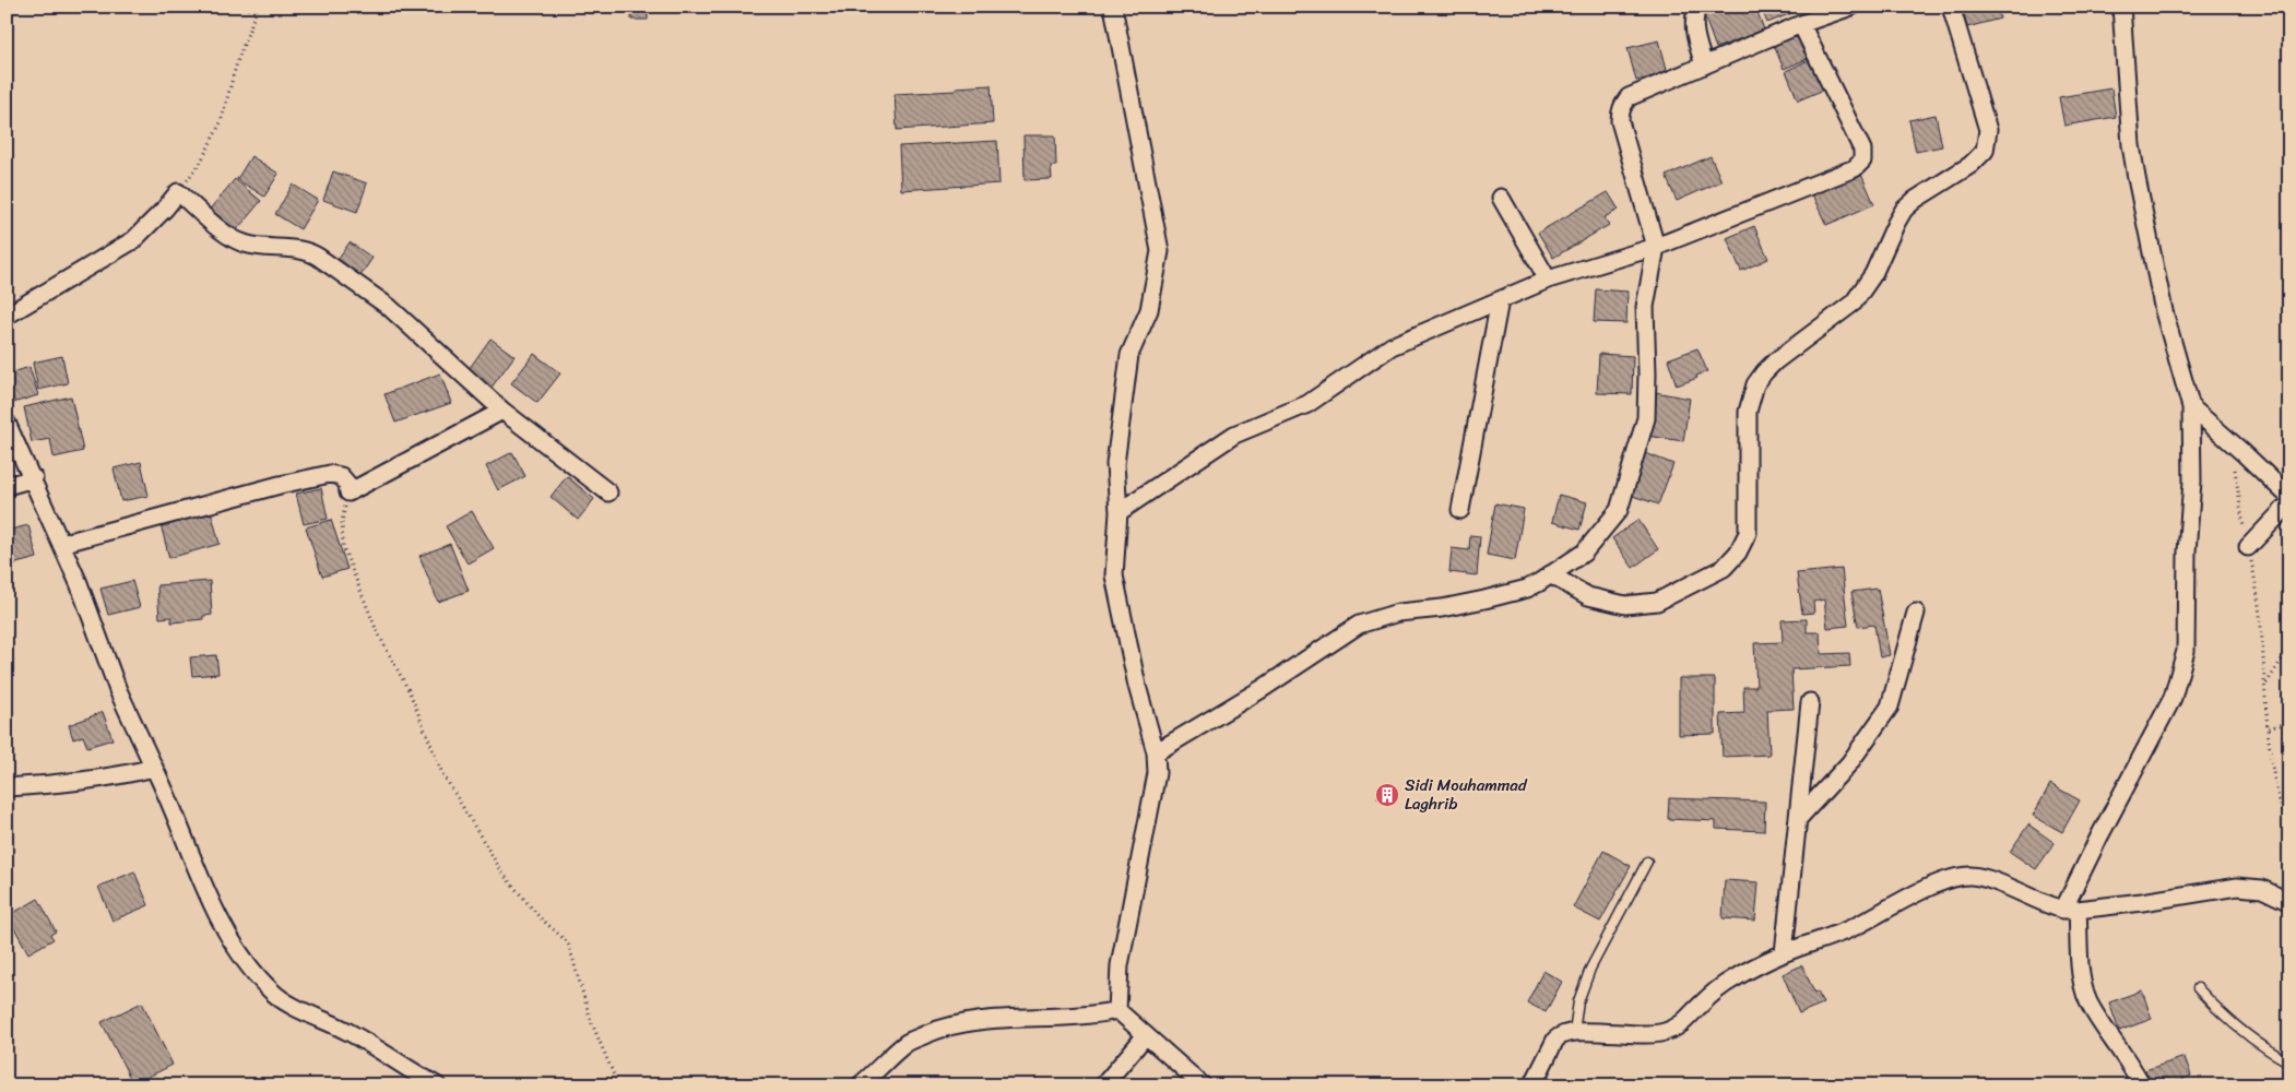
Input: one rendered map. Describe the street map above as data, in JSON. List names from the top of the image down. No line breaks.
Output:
{"places":{"building":["Sidi Mouhammad Laghrib"]}}
